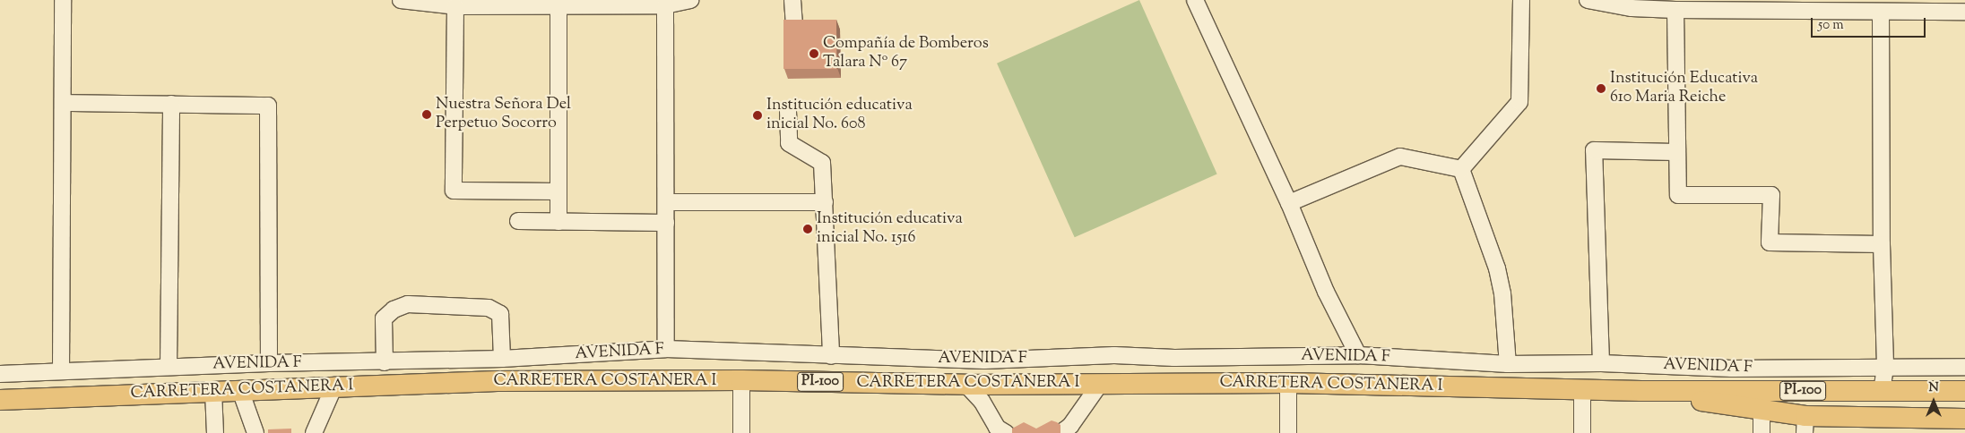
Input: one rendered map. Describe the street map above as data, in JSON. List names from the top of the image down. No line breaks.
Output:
{"streets":{"main road":["CARRETERA COSTANERA I","PI-100"],"street":["AVENIDA F"]},"places":["Compañía de Bomberos Talara Nº 67","Institución Educativa 610 Maria Reiche","Nuestra Señora Del Perpetuo Socorro","Institución educativa inicial No. 608","Institución educativa inicial No. 1516"],"scale_bar":"50 m","north":"top"}
